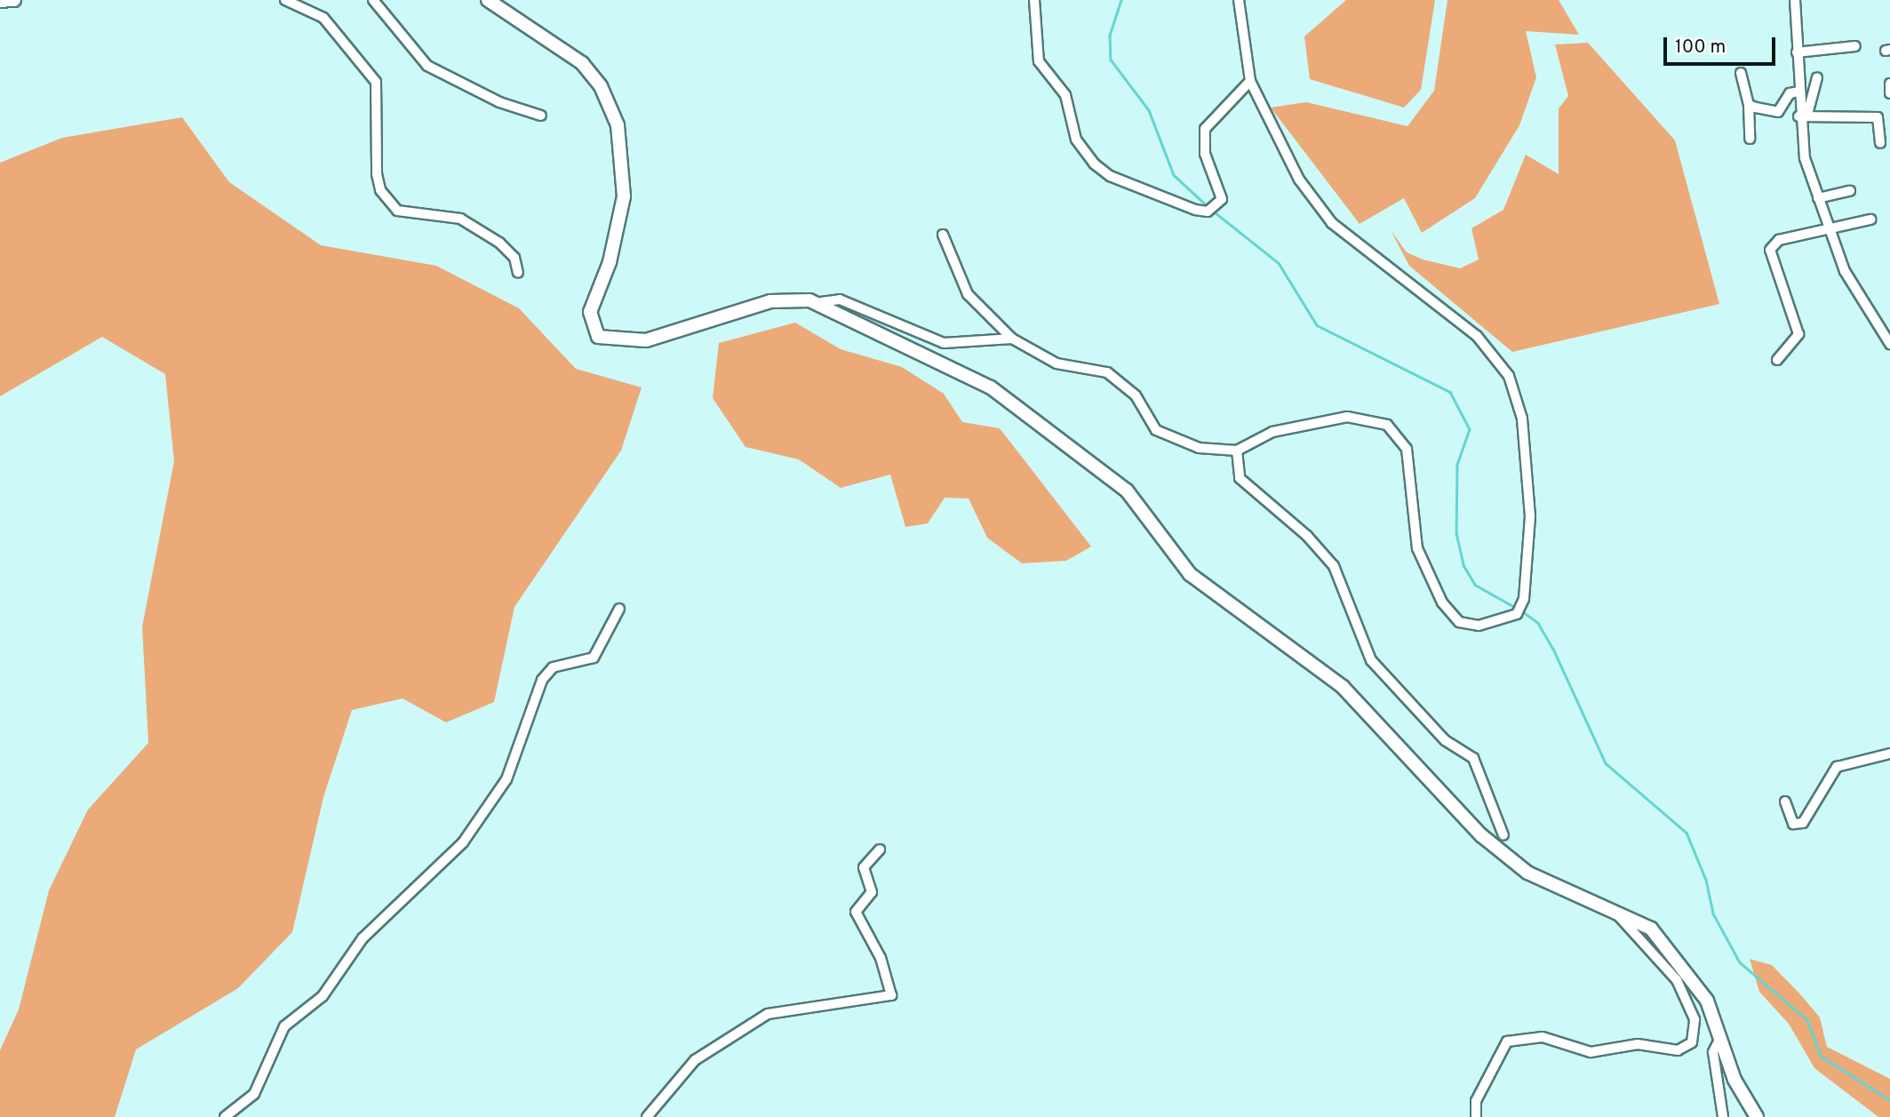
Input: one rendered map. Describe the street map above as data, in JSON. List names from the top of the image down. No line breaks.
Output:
{"scale_bar":"100 m"}
